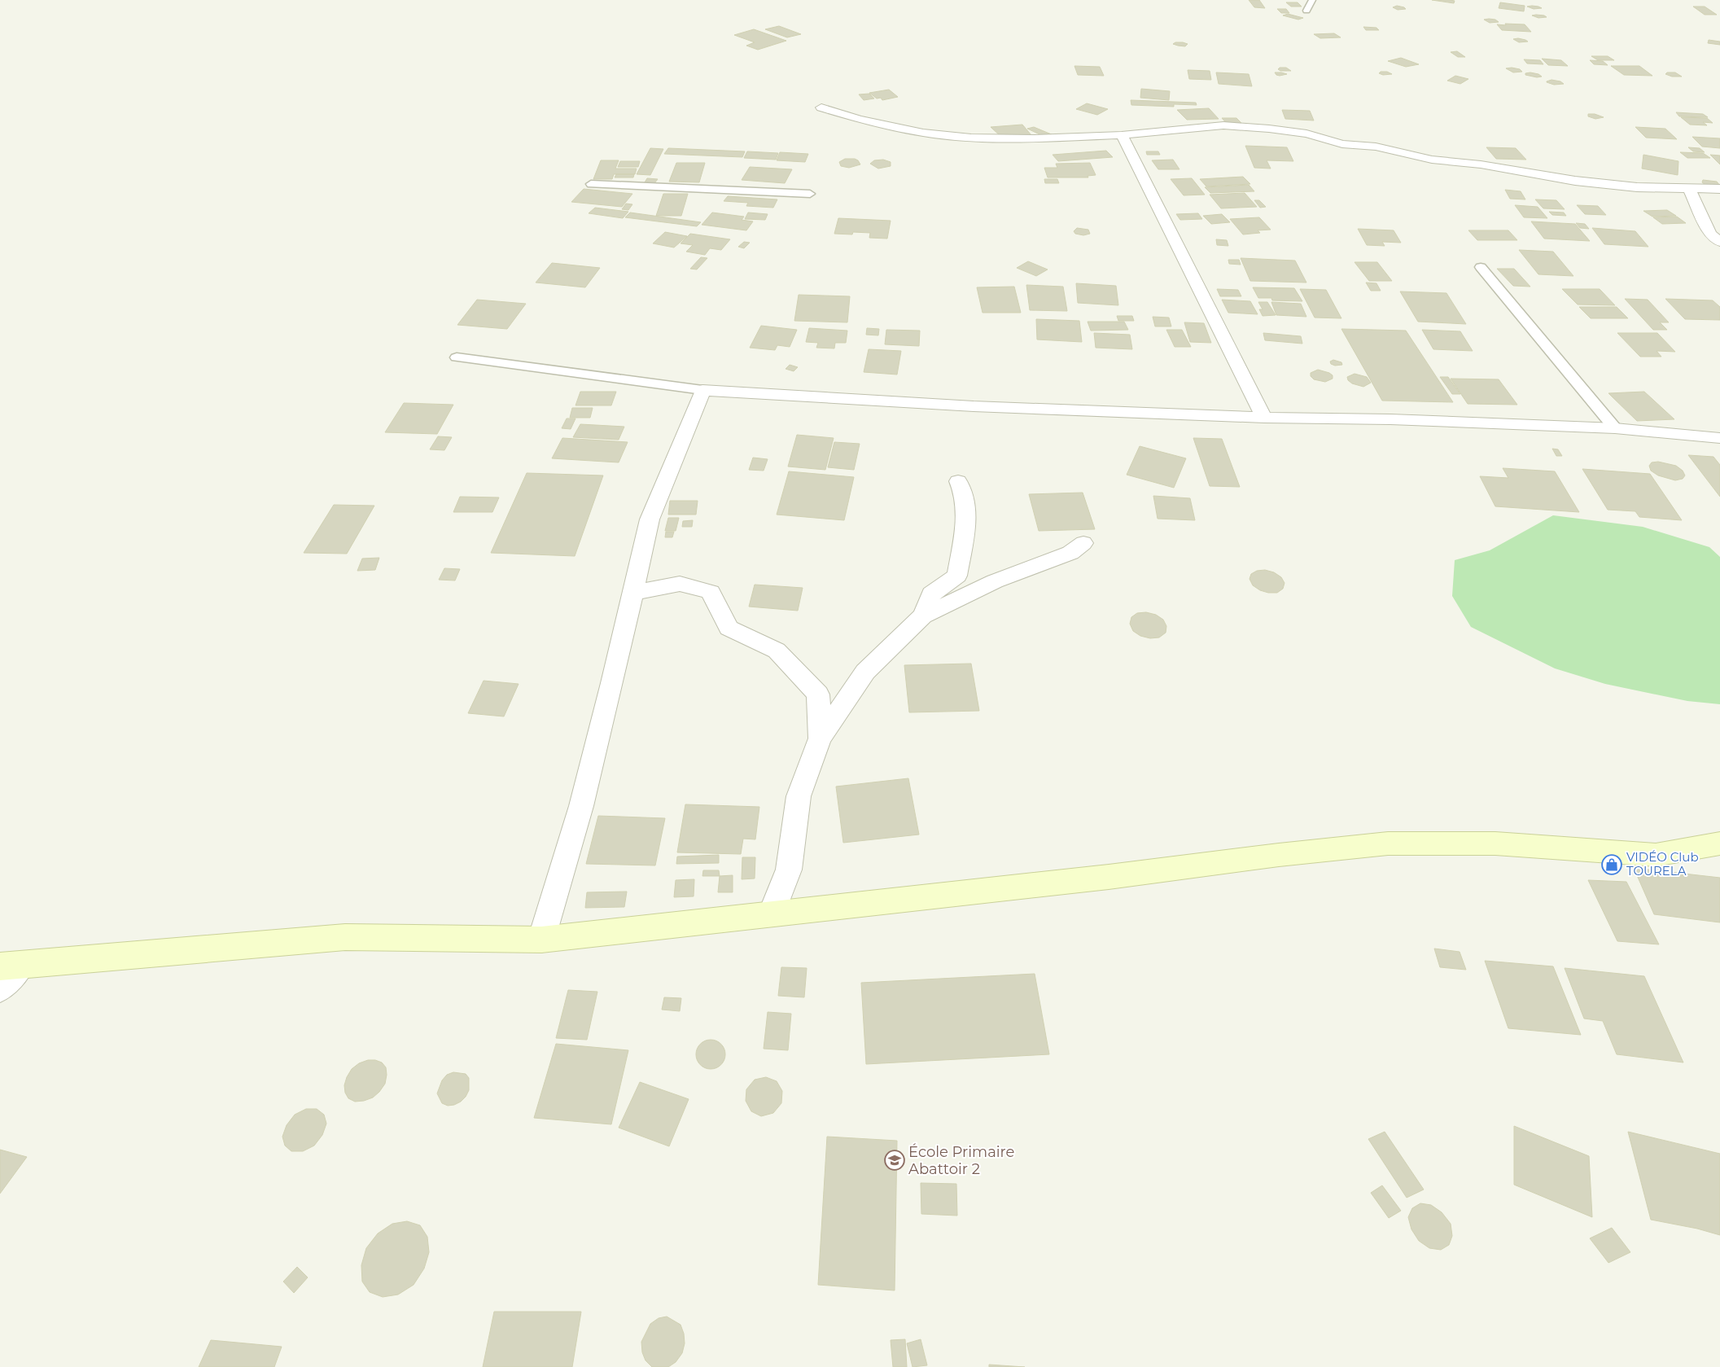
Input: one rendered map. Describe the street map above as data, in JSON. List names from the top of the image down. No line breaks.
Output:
{"places":{"shop":["VIDÉO Club TOURELA"],"school or university":["École Primaire Abattoir 2"]}}
